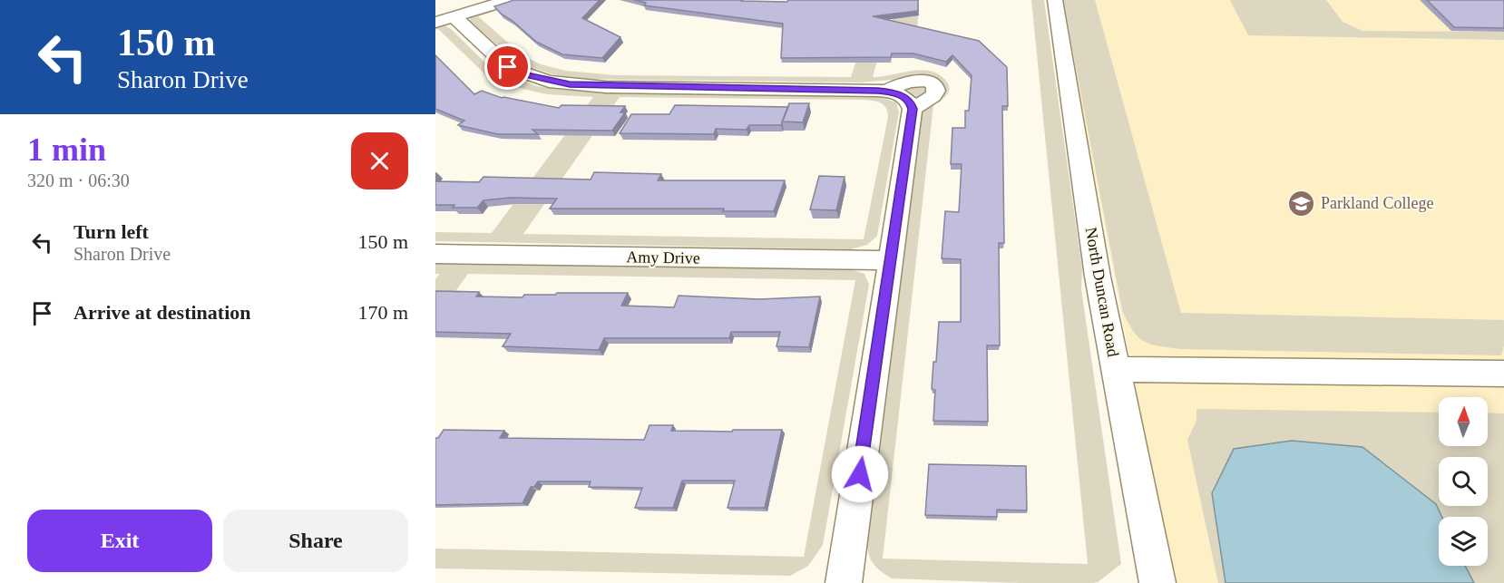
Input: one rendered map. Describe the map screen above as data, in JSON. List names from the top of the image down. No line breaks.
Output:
{"streets":{"street":["Amy Drive","North Duncan Road"]},"places":{"school or university":["Parkland College"]},"north":"top","page":{"turn":["150 m","Sharon Drive"],"heading":["1 min","320 m · 06:30"],"list":[{"name":"Turn left","note":"Sharon Drive","value":"150 m"},{"name":"Arrive at destination","value":"170 m"}],"buttons":["Exit","Share"]}}
